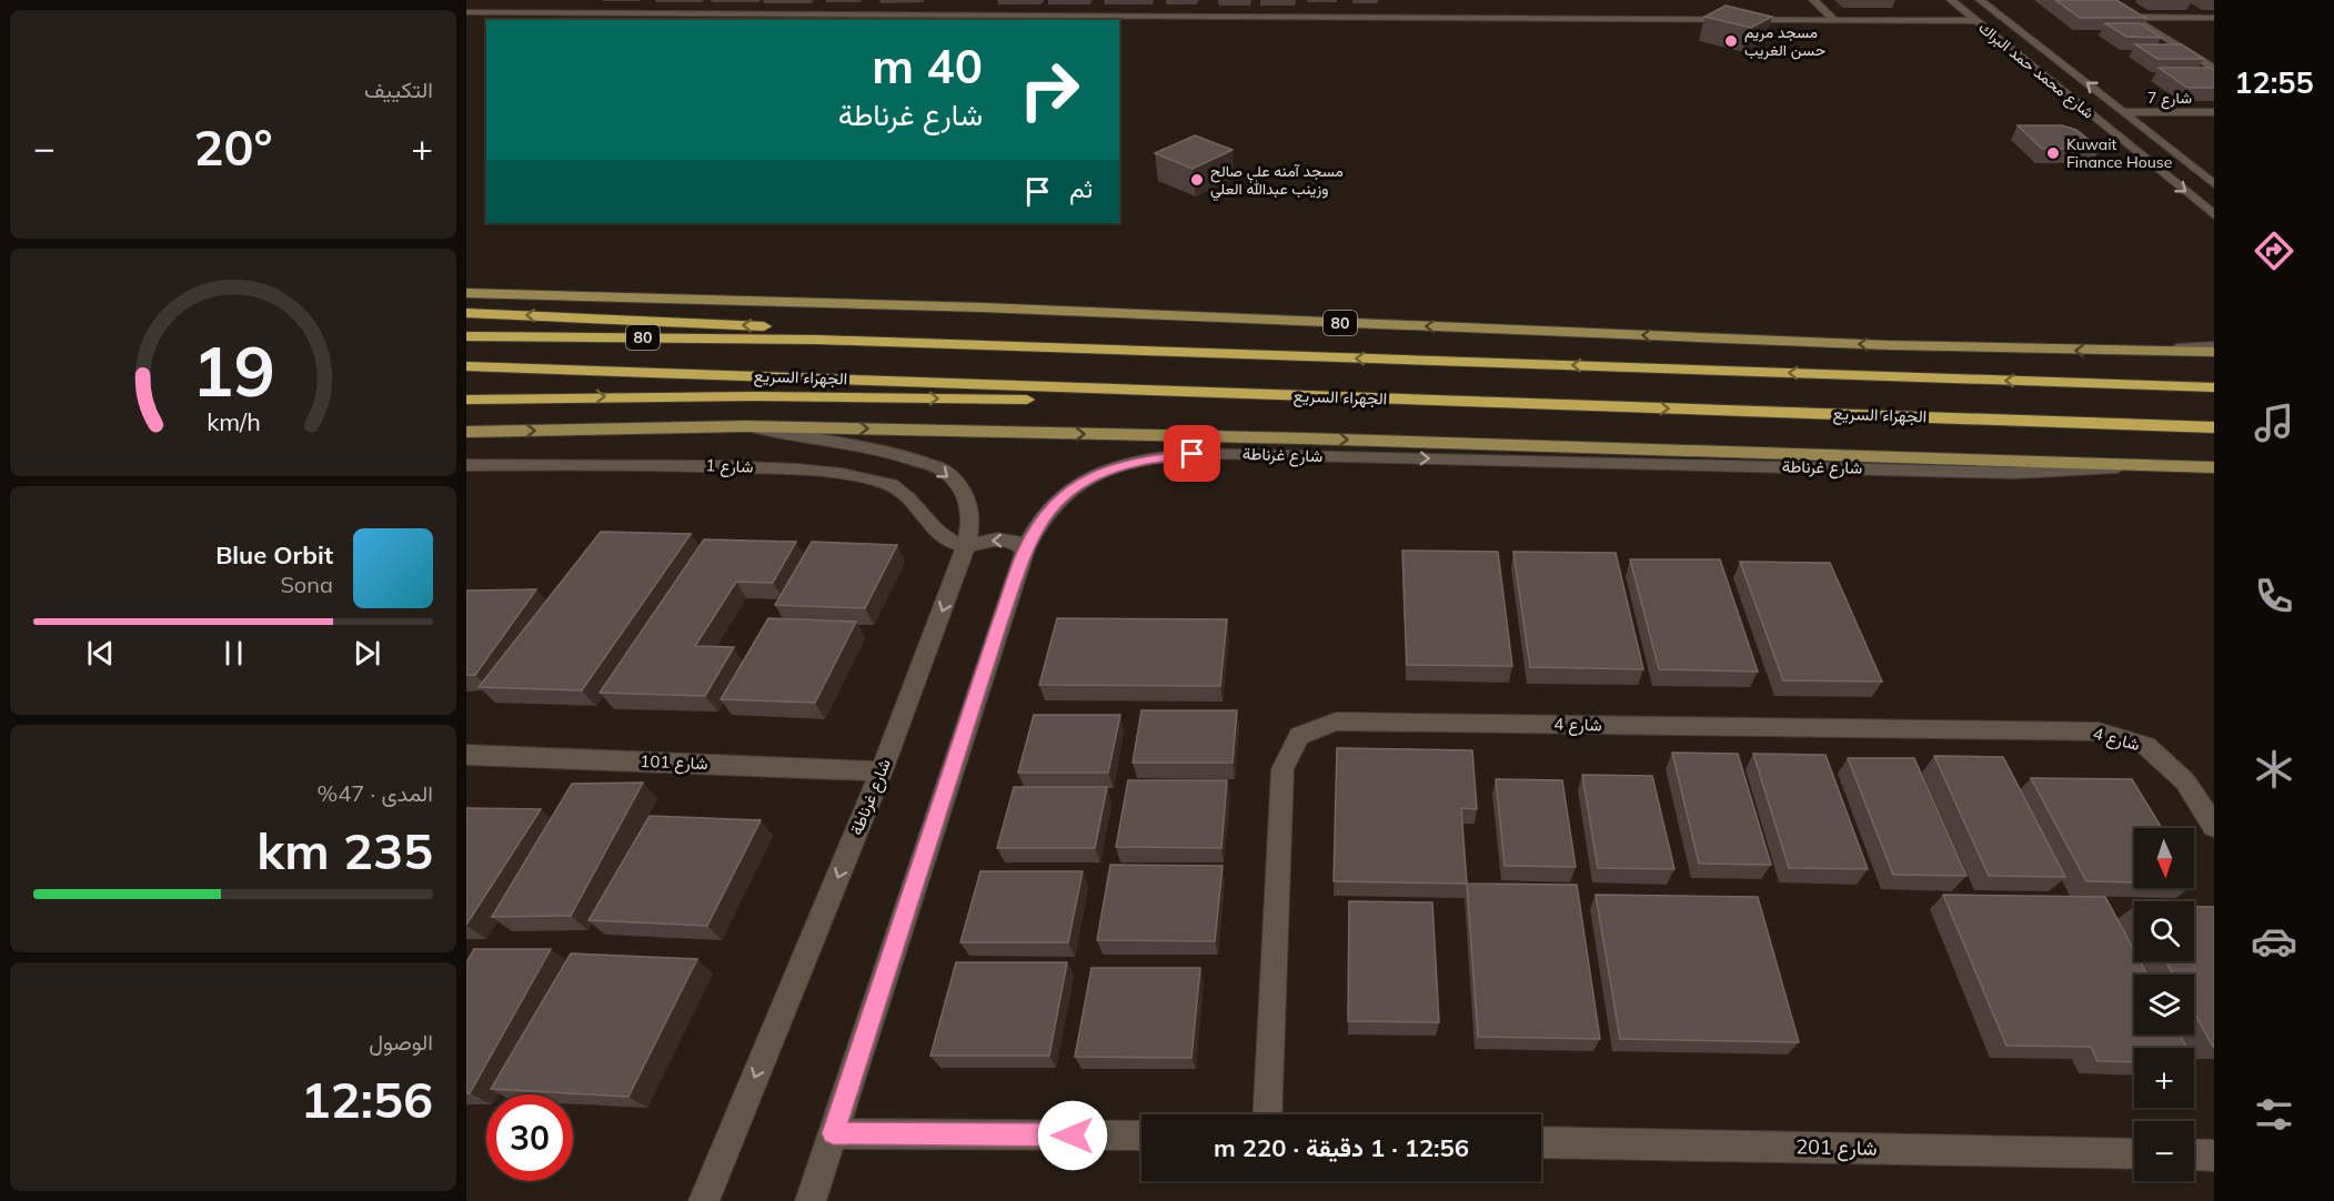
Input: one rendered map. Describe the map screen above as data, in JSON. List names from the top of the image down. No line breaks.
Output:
{"streets":{"highway":["80","الجهراء السريع"],"street":["شارع محمد حمد البراك","شارع 7","شارع غرناطة","شارع 1","شارع 4","شارع 101","شارع 201"]},"crossings":[["شارع محمد حمد البراك","شارع 7"],["شارع غرناطة","شارع 1"],["شارع غرناطة","شارع 101"]],"places":["مسجد مريم حسن الغريب","Kuwait Finance House","مسجد آمنه علي صالح وزينب عبدالله العلي"],"north":"bottom","page":{"tabs":"12:55","tile":["التكييف",["المدى · 47%","235 km"],["الوصول","12:56"]],"turn":["40 m","شارع غرناطة"],"heat":["−","20°","+"],"then":"ثم","song":["Blue Orbit","Sona"],"map_buttons":["+","−"],"limit":"30","trip":"12:56 · 1 دقيقة · 220 m","gauge":["19","km/h"]}}
